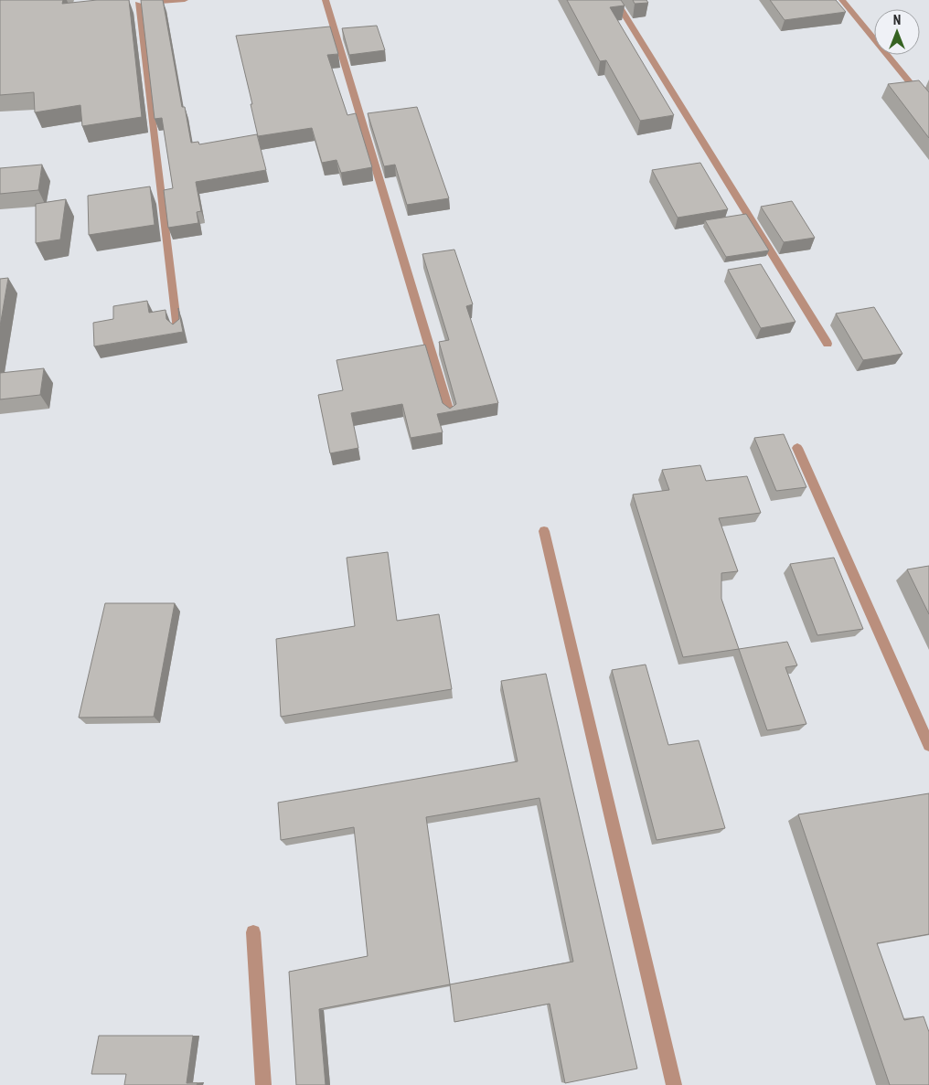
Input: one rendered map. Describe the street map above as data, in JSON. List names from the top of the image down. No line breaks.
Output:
{"north":"top"}
